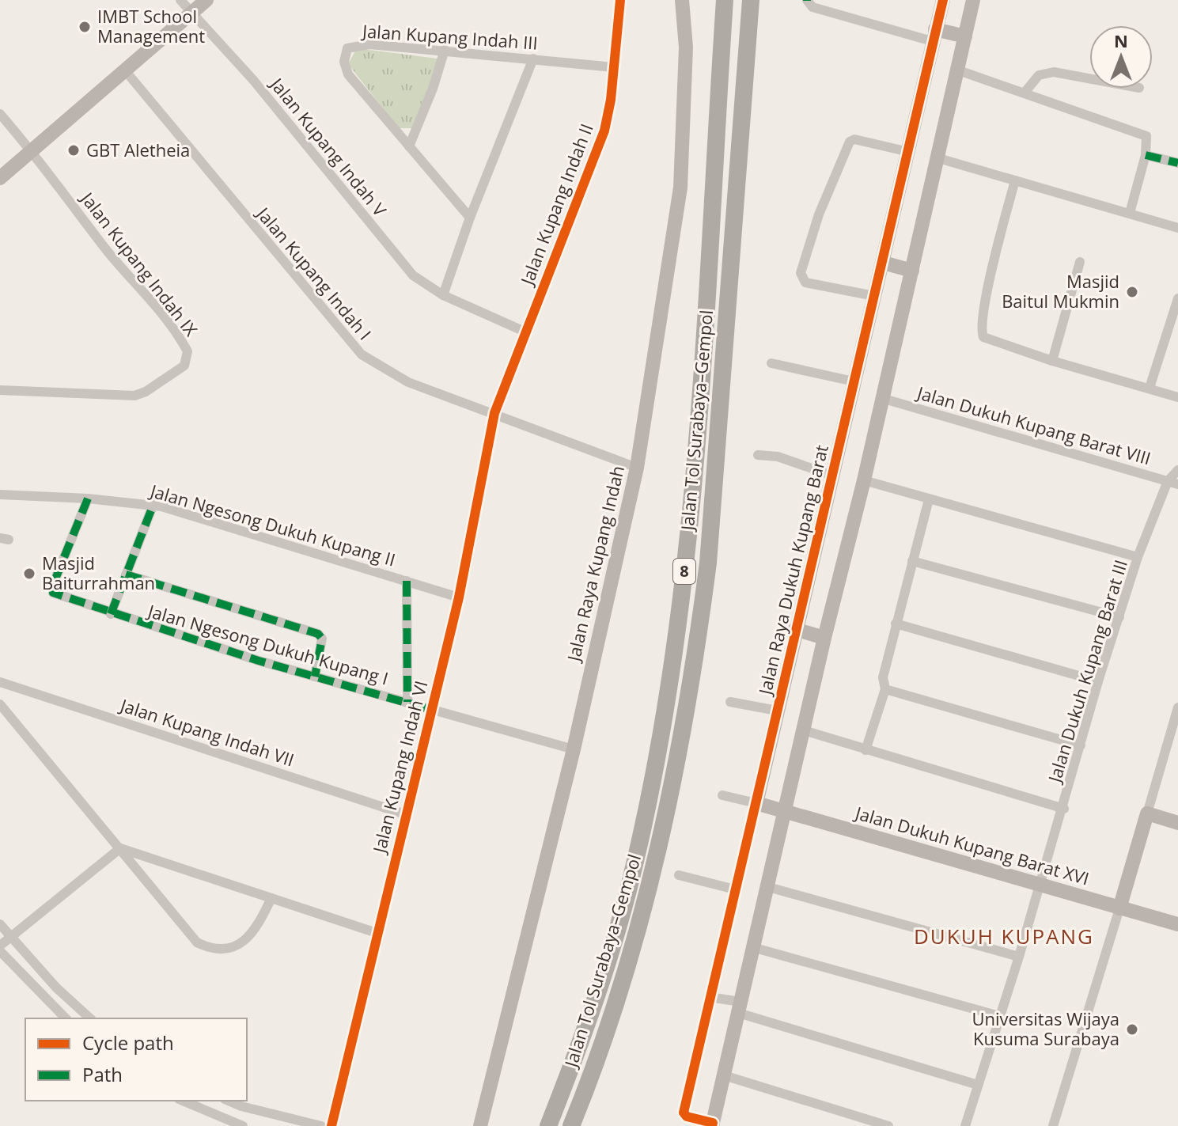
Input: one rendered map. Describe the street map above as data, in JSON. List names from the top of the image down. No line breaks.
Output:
{"streets":{"highway":["Jalan Tol Surabaya–Gempol","8"],"street":["Jalan Kupang Indah III","Jalan Kupang Indah V","Jalan Kupang Indah II","Jalan Kupang Indah IX","Jalan Kupang Indah I","Jalan Dukuh Kupang Barat VIII","Jalan Ngesong Dukuh Kupang II","Jalan Raya Kupang Indah","Jalan Raya Dukuh Kupang Barat","Jalan Ngesong Dukuh Kupang I","Jalan Dukuh Kupang Barat III","Jalan Kupang Indah VII","Jalan Kupang Indah VI","Jalan Dukuh Kupang Barat XVI"]},"crossings":[["Jalan Kupang Indah III","Jalan Kupang Indah II"],["Jalan Kupang Indah V","Jalan Kupang Indah II"],["Jalan Kupang Indah II","Jalan Kupang Indah I"],["Jalan Kupang Indah II","Jalan Kupang Indah VI"],["Jalan Kupang Indah I","Jalan Raya Kupang Indah"],["Jalan Kupang Indah I","Jalan Kupang Indah VI"],["Jalan Dukuh Kupang Barat VIII","Jalan Raya Dukuh Kupang Barat"],["Jalan Dukuh Kupang Barat VIII","Jalan Dukuh Kupang Barat III"],["Jalan Ngesong Dukuh Kupang II","Jalan Ngesong Dukuh Kupang I"],["Jalan Ngesong Dukuh Kupang II","Jalan Kupang Indah VI"],["Jalan Raya Kupang Indah","Jalan Ngesong Dukuh Kupang I"],["Jalan Raya Dukuh Kupang Barat","Jalan Dukuh Kupang Barat XVI"],["Jalan Ngesong Dukuh Kupang I","Jalan Kupang Indah VI"],["Jalan Dukuh Kupang Barat III","Jalan Dukuh Kupang Barat XVI"],["Jalan Kupang Indah VII","Jalan Kupang Indah VI"]],"districts":["DUKUH KUPANG"],"places":["IMBT School Management","GBT Aletheia","Masjid Baitul Mukmin","Masjid Baiturrahman","Universitas Wijaya Kusuma Surabaya"],"legend":["Cycle path","Path"],"north":"top"}
